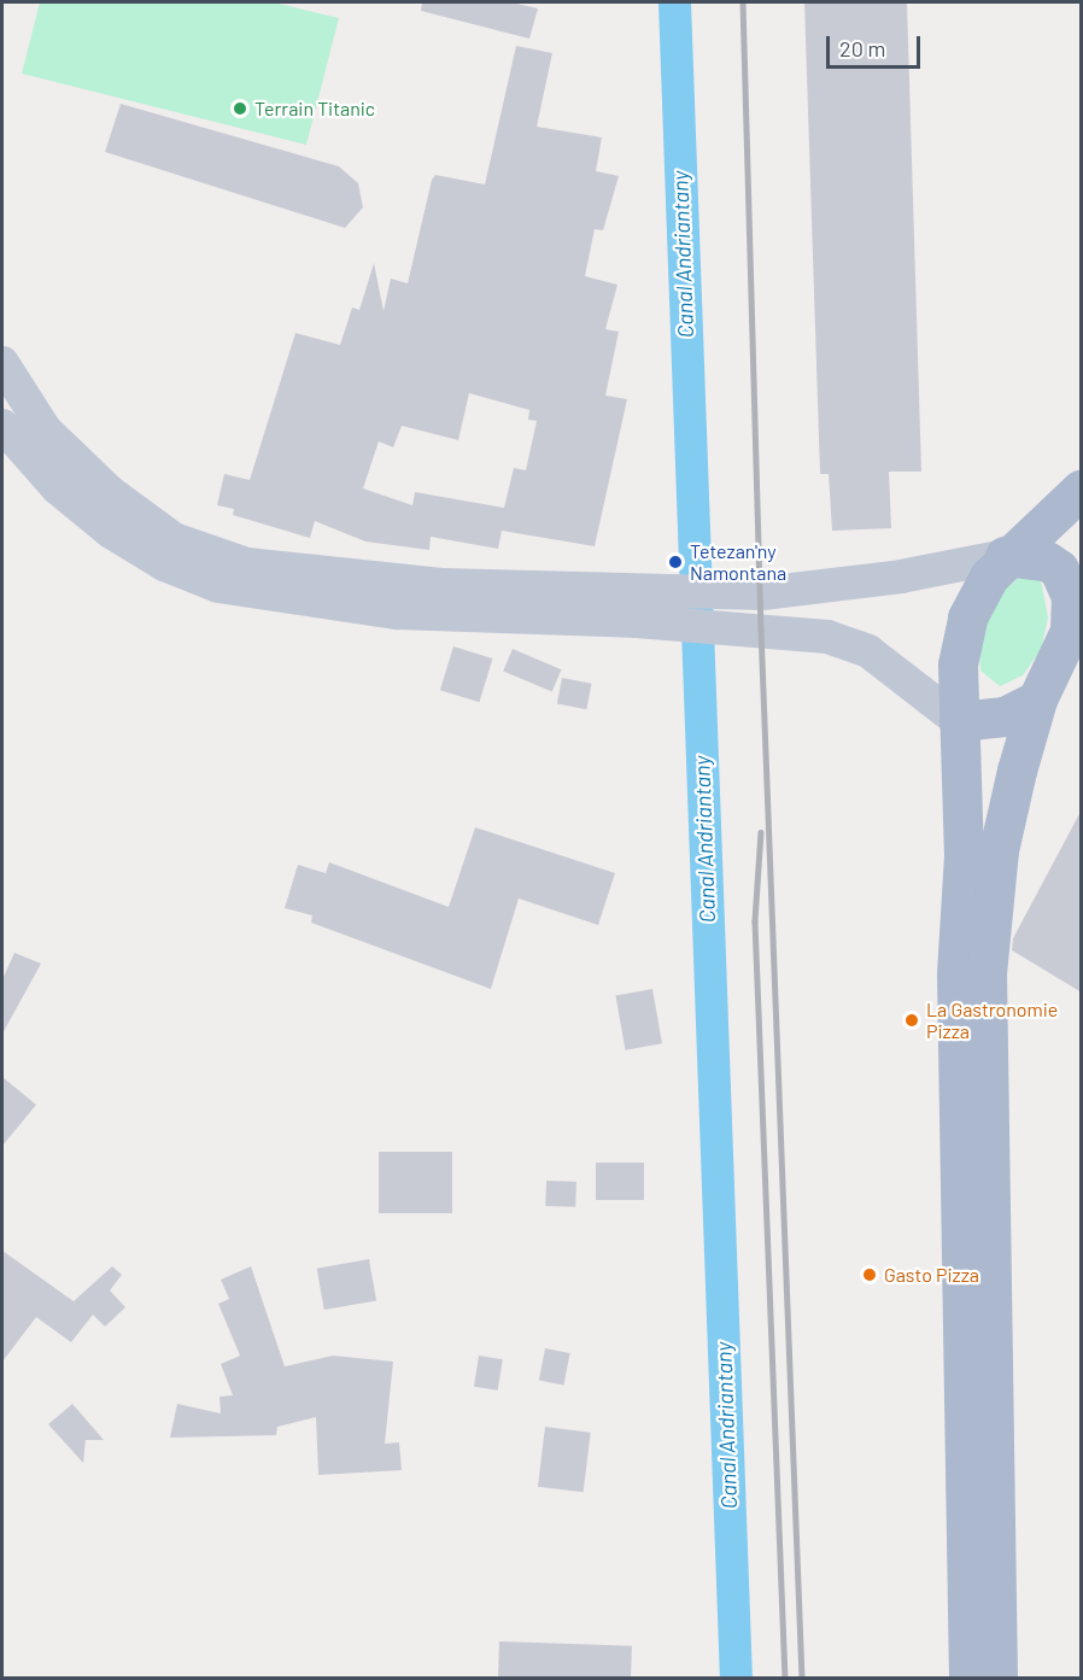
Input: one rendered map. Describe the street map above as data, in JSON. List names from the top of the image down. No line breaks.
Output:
{"water":["Canal Andriantany"],"places":["Terrain Titanic","Tetezan'ny Namontana","La Gastronomie Pizza","Gasto Pizza"],"scale_bar":"20 m"}
